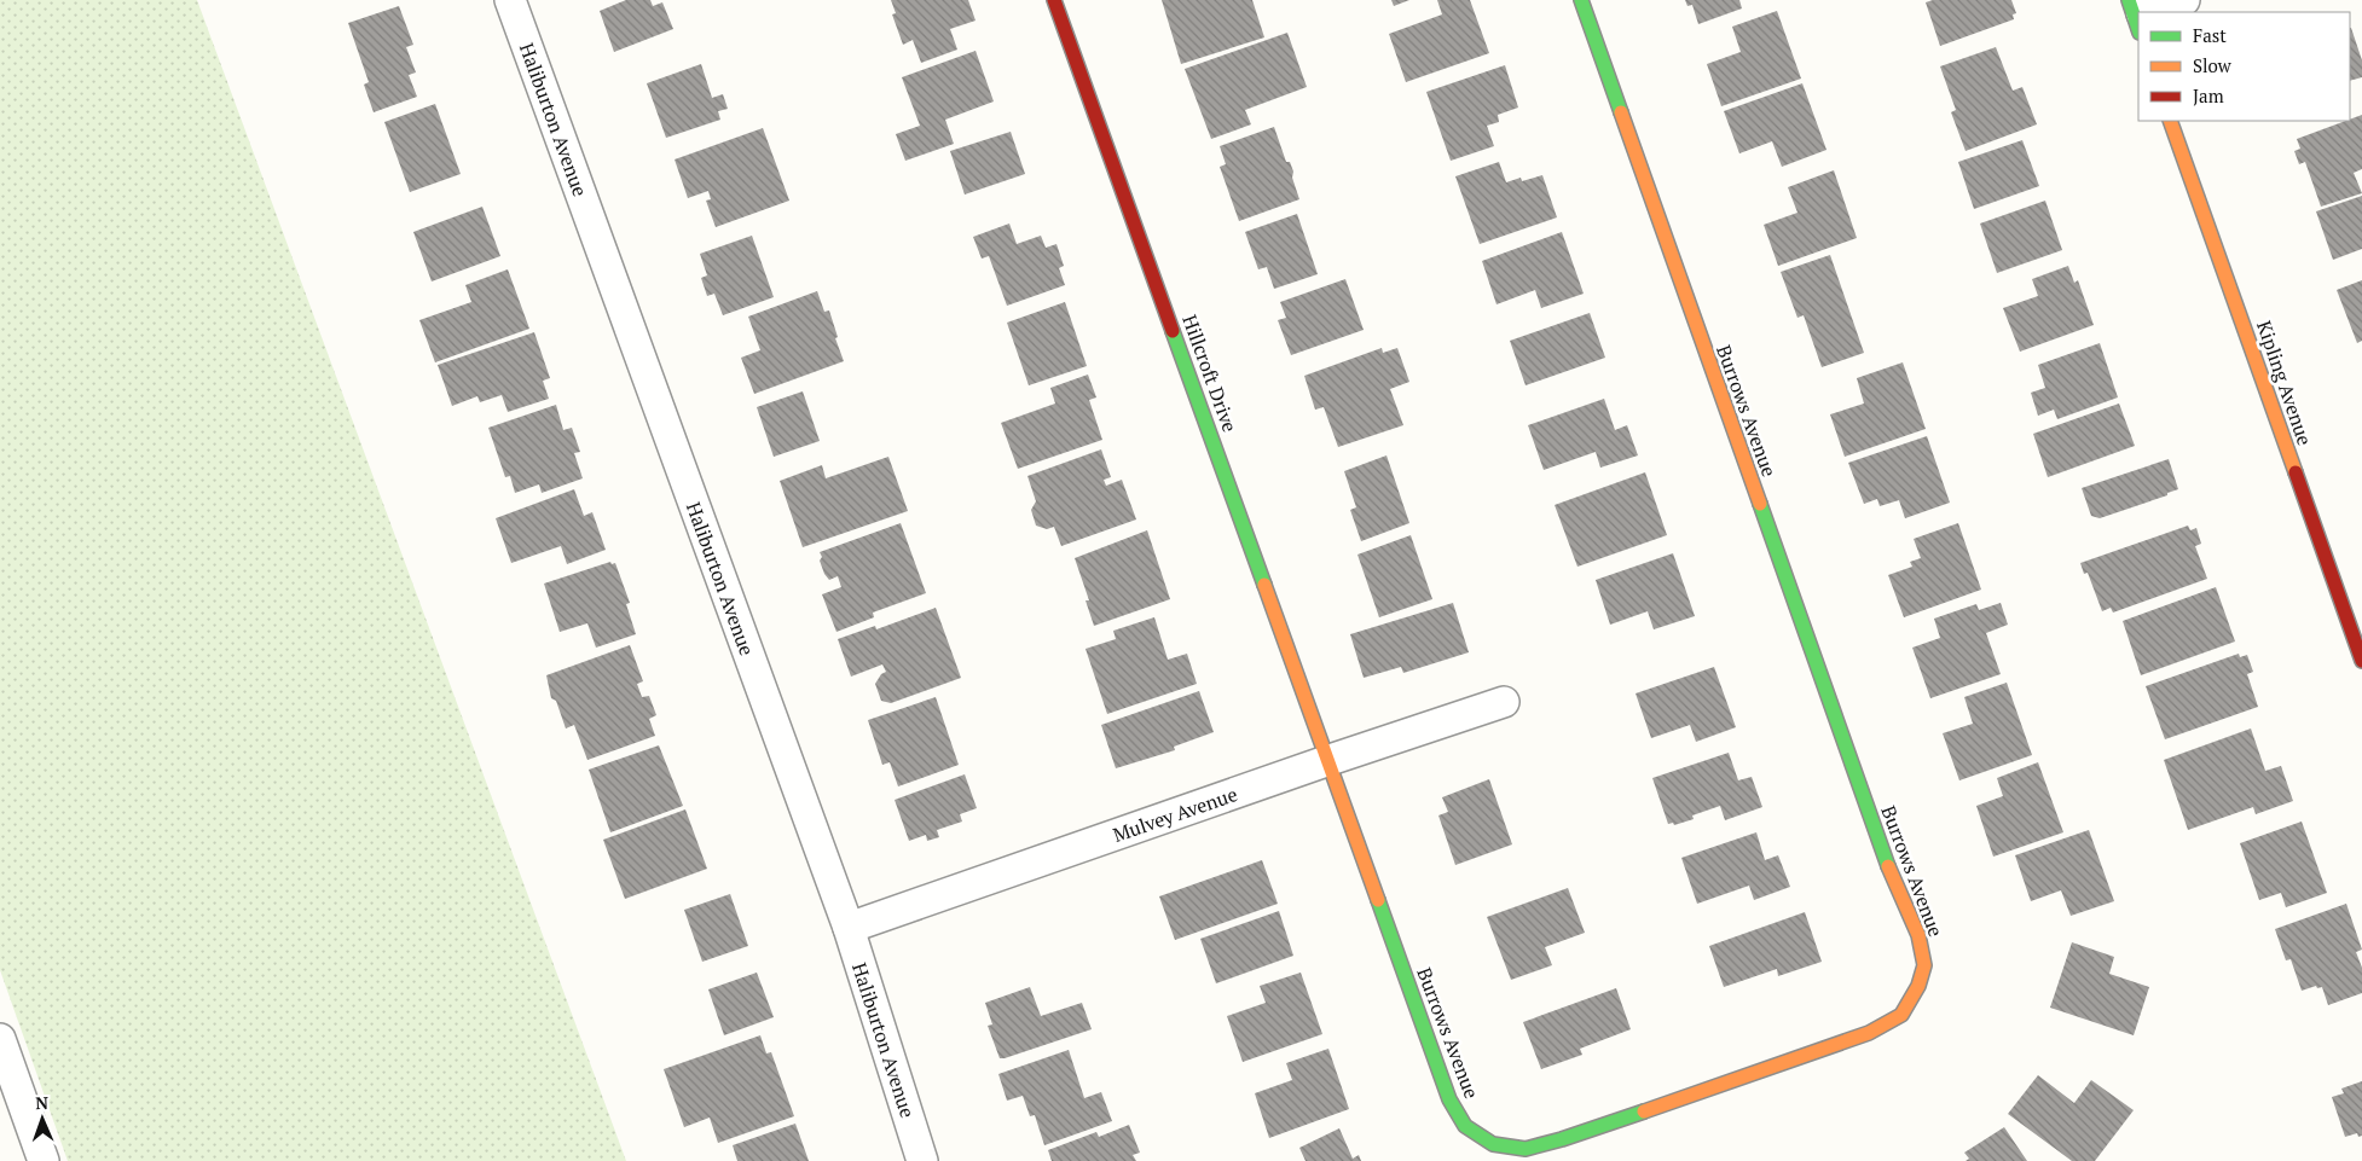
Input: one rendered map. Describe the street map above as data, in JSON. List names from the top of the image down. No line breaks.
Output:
{"streets":{"street":["Haliburton Avenue","Hillcroft Drive","Kipling Avenue","Burrows Avenue","Mulvey Avenue"]},"crossings":[["Haliburton Avenue","Mulvey Avenue"],["Hillcroft Drive","Burrows Avenue"],["Hillcroft Drive","Mulvey Avenue"],["Burrows Avenue","Mulvey Avenue"]],"legend":["Fast","Slow","Jam"],"north":"top"}
